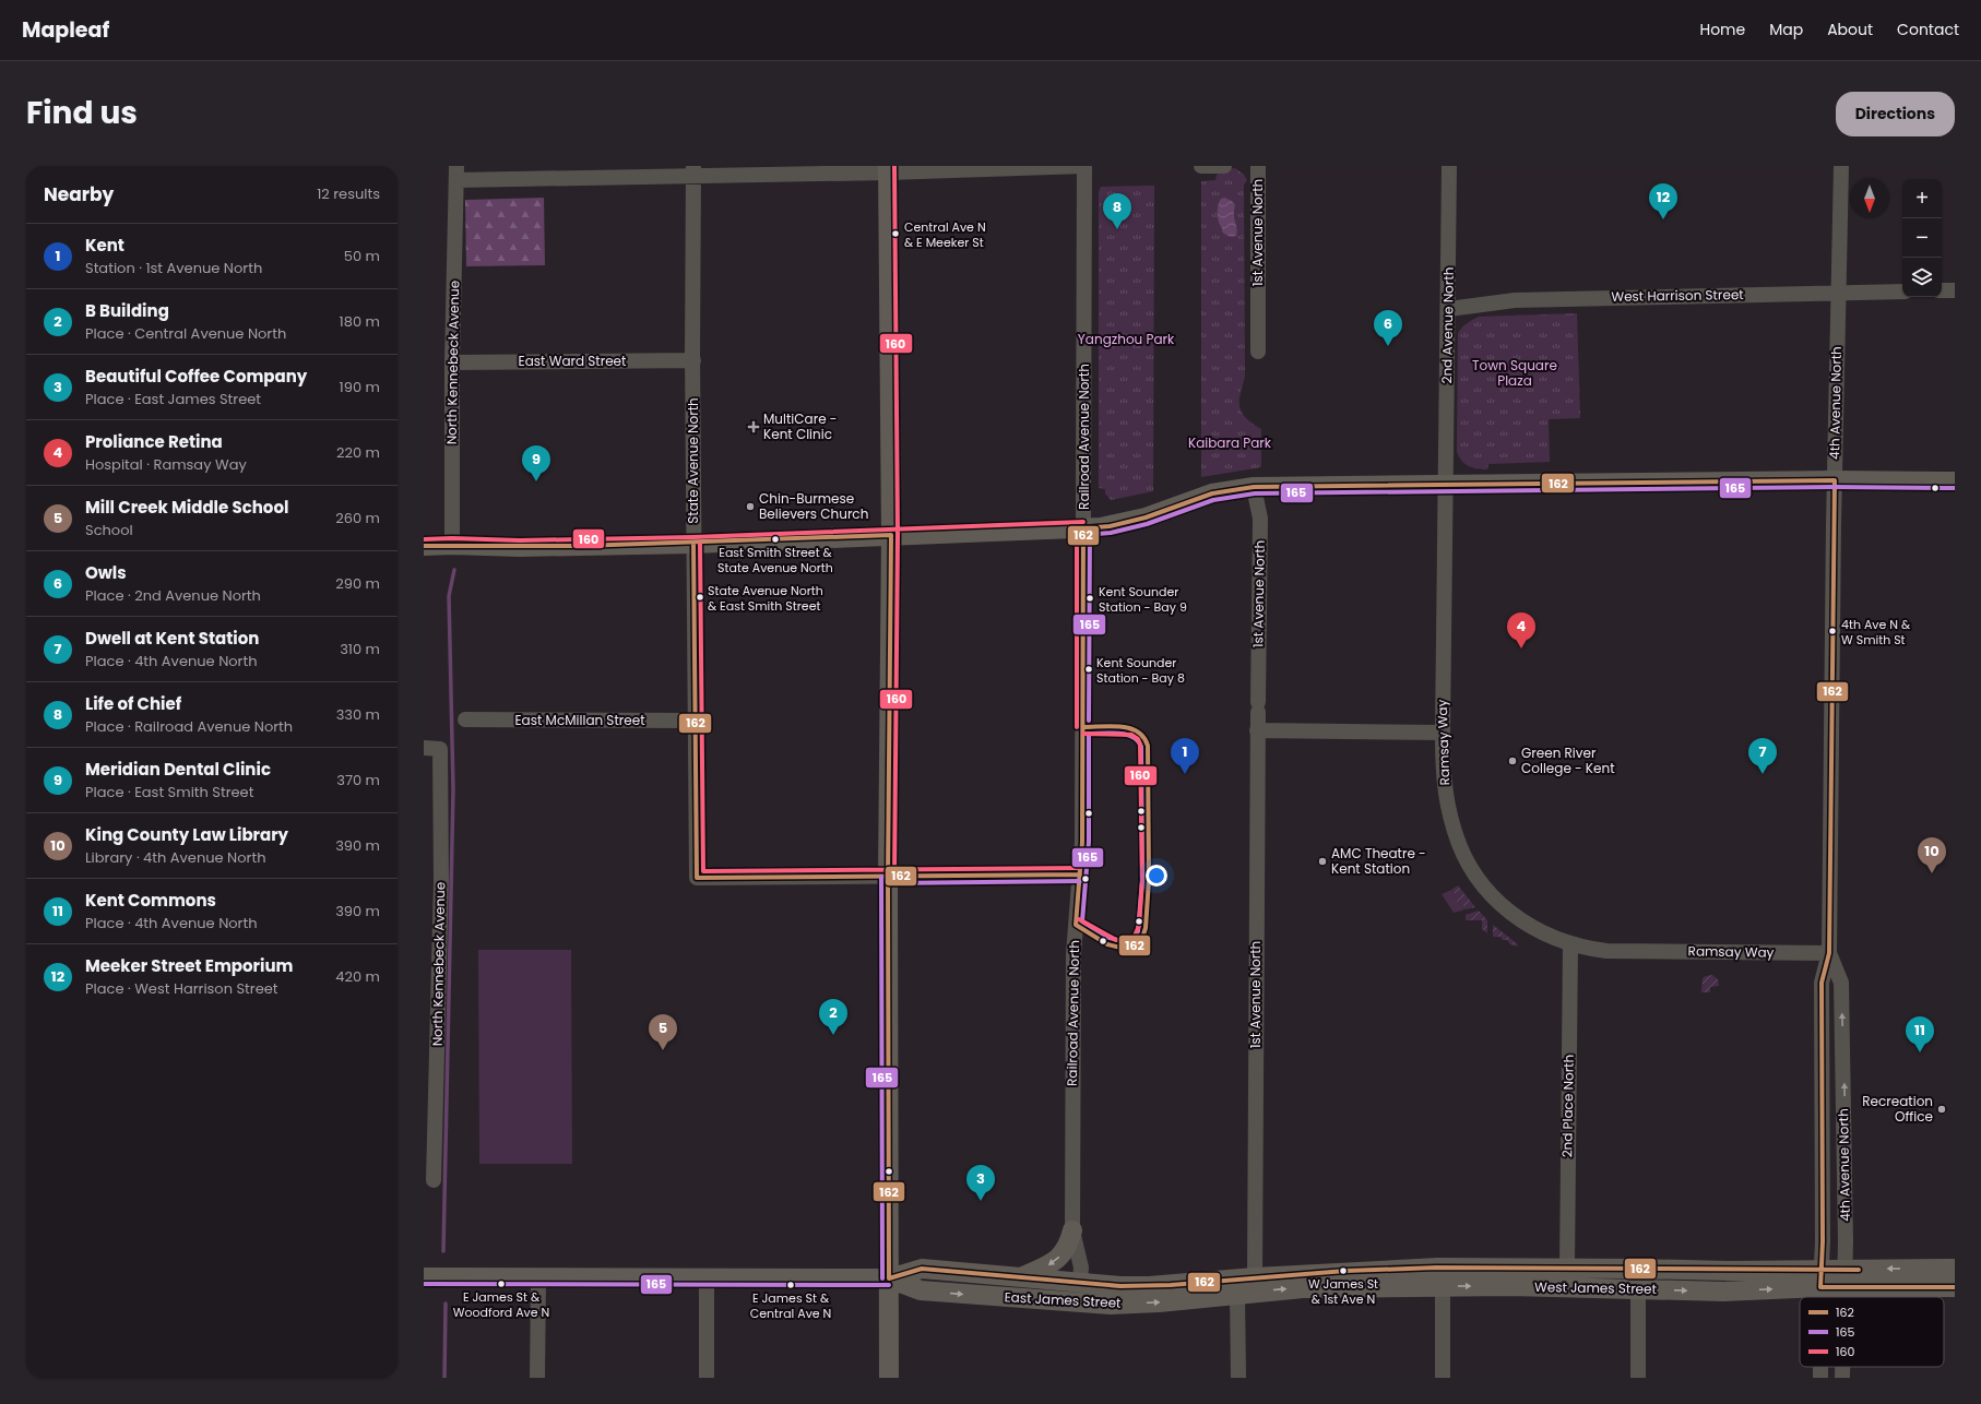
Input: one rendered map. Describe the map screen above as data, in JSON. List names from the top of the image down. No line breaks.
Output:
{"streets":{"main road":["West James Street","East James Street"],"street":["1st Avenue North","West Harrison Street","2nd Avenue North","East Ward Street","North Kennebeck Avenue","4th Avenue North","Railroad Avenue North","State Avenue North","East McMillan Street","Ramsay Way","2nd Place North"]},"crossings":[["1st Avenue North","West James Street"],["West Harrison Street","2nd Avenue North"],["West Harrison Street","4th Avenue North"],["2nd Avenue North","Ramsay Way"],["East Ward Street","North Kennebeck Avenue"],["East Ward Street","State Avenue North"],["4th Avenue North","Ramsay Way"],["4th Avenue North","West James Street"],["Railroad Avenue North","East James Street"],["State Avenue North","East McMillan Street"],["Ramsay Way","2nd Place North"],["2nd Place North","West James Street"],["West James Street","East James Street"]],"parks":["Yangzhou Park","Town Square Plaza","Kaibara Park"],"places":{"other":["Central Ave N & E Meeker St","Chin-Burmese Believers Church","East Smith Street & State Avenue North","State Avenue North & East Smith Street","Kent Sounder Station - Bay 9","4th Ave N & W Smith St","Kent Sounder Station - Bay 8","Green River College - Kent","AMC Theatre - Kent Station","Recreation Office","W James St & 1st Ave N","E James St & Woodford Ave N","E James St & Central Ave N"],"health":["MultiCare - Kent Clinic"]},"lines":["transit line 160","transit line 162","transit line 165"],"legend":["162","165","160"],"north":"bottom","page":{"header":"Mapleaf","nav":["Home","Map","About","Contact"],"title":"Find us","buttons":"Directions","heading":["Nearby","12 results"],"map_buttons":["+","−"],"pins":["12","8","6","9","4","1","7","10","2","5","11","3"],"list":[{"mark":"1","name":"Kent","note":"Station · 1st Avenue North","value":"50 m"},{"mark":"2","name":"B Building","note":"Place · Central Avenue North","value":"180 m"},{"mark":"3","name":"Beautiful Coffee Company","note":"Place · East James Street","value":"190 m"},{"mark":"4","name":"Proliance Retina","note":"Hospital · Ramsay Way","value":"220 m"},{"mark":"5","name":"Mill Creek Middle School","note":"School","value":"260 m"},{"mark":"6","name":"Owls","note":"Place · 2nd Avenue North","value":"290 m"},{"mark":"7","name":"Dwell at Kent Station","note":"Place · 4th Avenue North","value":"310 m"},{"mark":"8","name":"Life of Chief","note":"Place · Railroad Avenue North","value":"330 m"},{"mark":"9","name":"Meridian Dental Clinic","note":"Place · East Smith Street","value":"370 m"},{"mark":"10","name":"King County Law Library","note":"Library · 4th Avenue North","value":"390 m"},{"mark":"11","name":"Kent Commons","note":"Place · 4th Avenue North","value":"390 m"},{"mark":"12","name":"Meeker Street Emporium","note":"Place · West Harrison Street","value":"420 m"}]}}
